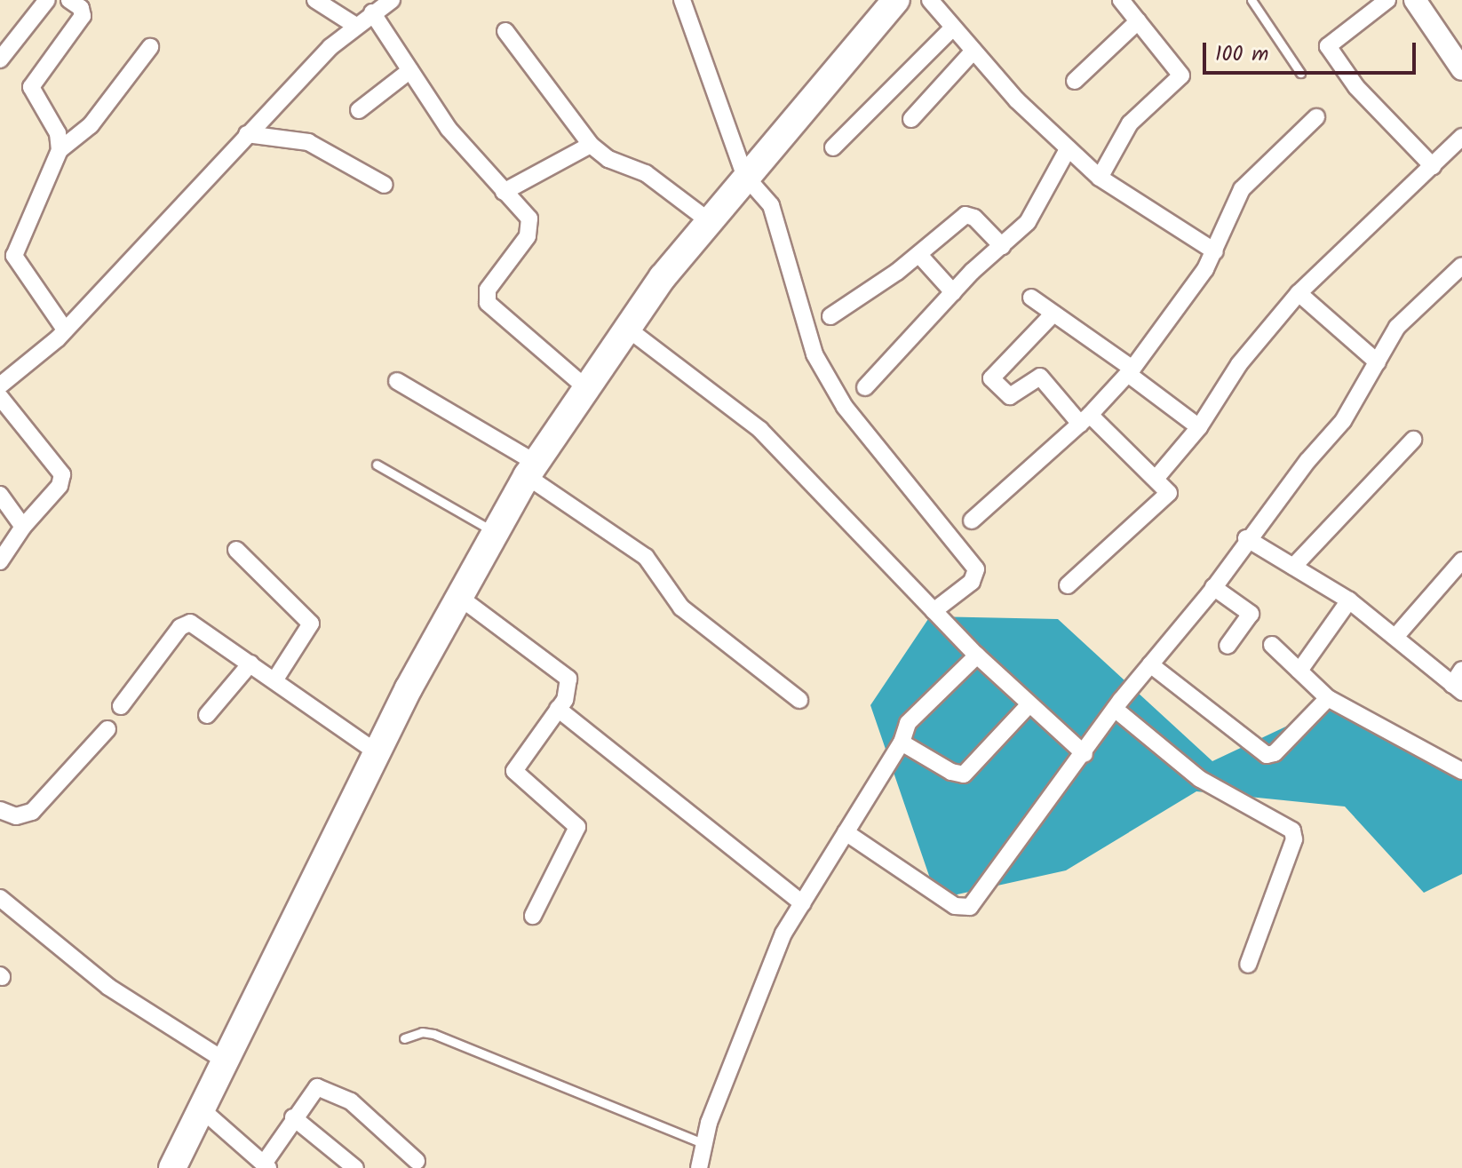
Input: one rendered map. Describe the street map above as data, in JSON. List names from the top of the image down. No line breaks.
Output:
{"scale_bar":"100 m"}
